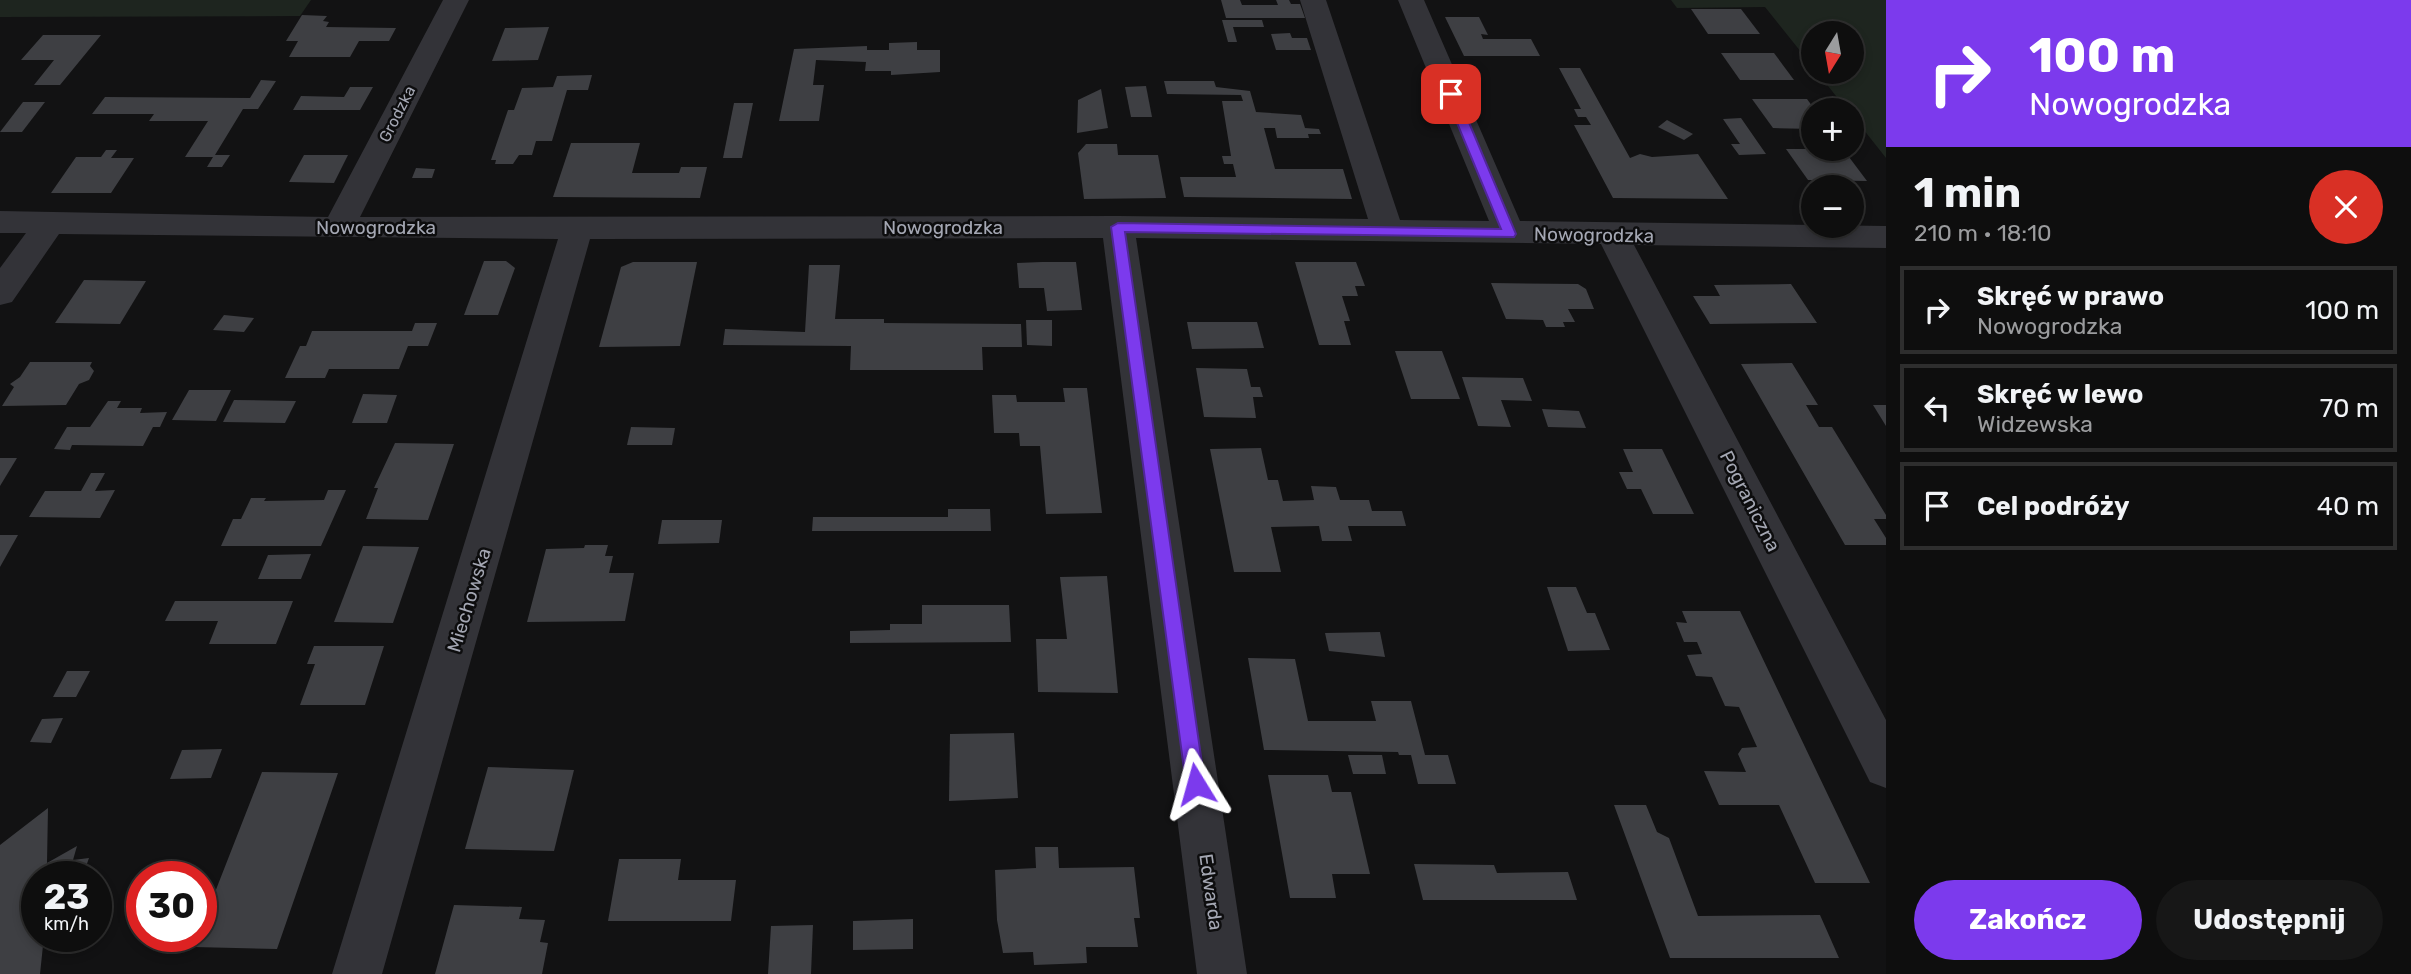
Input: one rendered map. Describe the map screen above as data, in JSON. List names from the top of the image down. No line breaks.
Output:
{"streets":{"street":["Grodzka","Nowogrodzka","Pograniczna","Miechowska","Edwarda"]},"crossings":[["Grodzka","Nowogrodzka"],["Nowogrodzka","Pograniczna"],["Nowogrodzka","Miechowska"],["Nowogrodzka","Edwarda"]],"north":"bottom","page":{"turn":["100 m","Nowogrodzka"],"map_buttons":["+","−"],"heading":["1 min","210 m · 18:10"],"list":[{"name":"Skręć w prawo","note":"Nowogrodzka","value":"100 m"},{"name":"Skręć w lewo","note":"Widzewska","value":"70 m"},{"name":"Cel podróży","value":"40 m"}],"speed":"23 km/h","limit":"30","buttons":["Zakończ","Udostępnij"]}}
